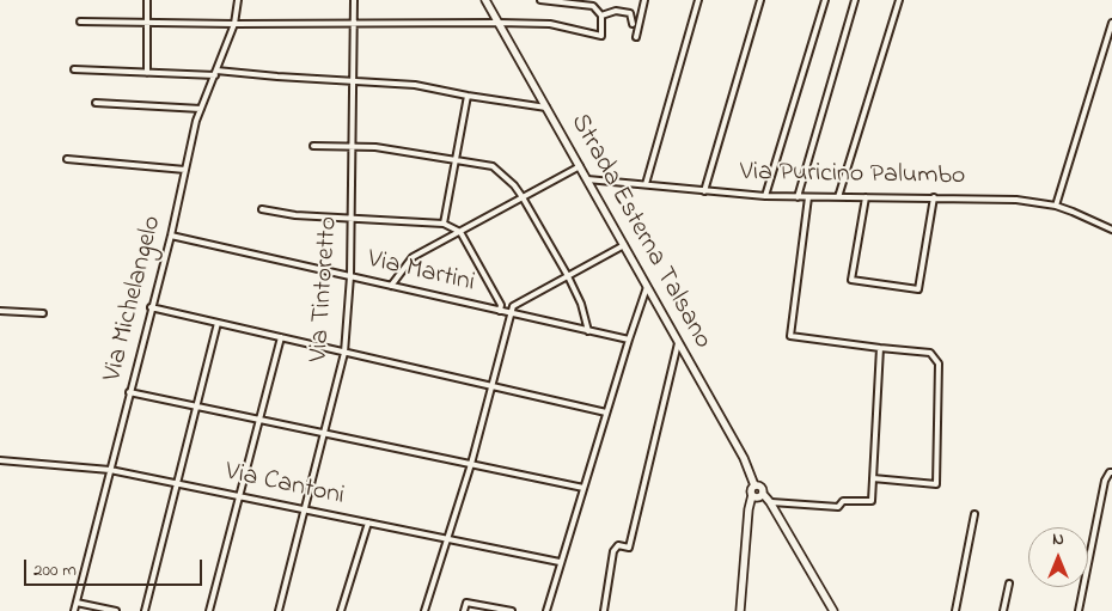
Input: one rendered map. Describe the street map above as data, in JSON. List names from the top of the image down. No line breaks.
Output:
{"streets":{"street":["Via Puricino Palumbo","Strada Esterna Talsano","Via Martini","Via Tintoretto","Via Michelangelo","Via Cantoni"]},"crossings":[["Via Puricino Palumbo","Strada Esterna Talsano"],["Via Martini","Via Tintoretto"],["Via Martini","Via Michelangelo"],["Via Tintoretto","Via Cantoni"],["Via Michelangelo","Via Cantoni"]],"scale_bar":"200 m","north":"top"}
